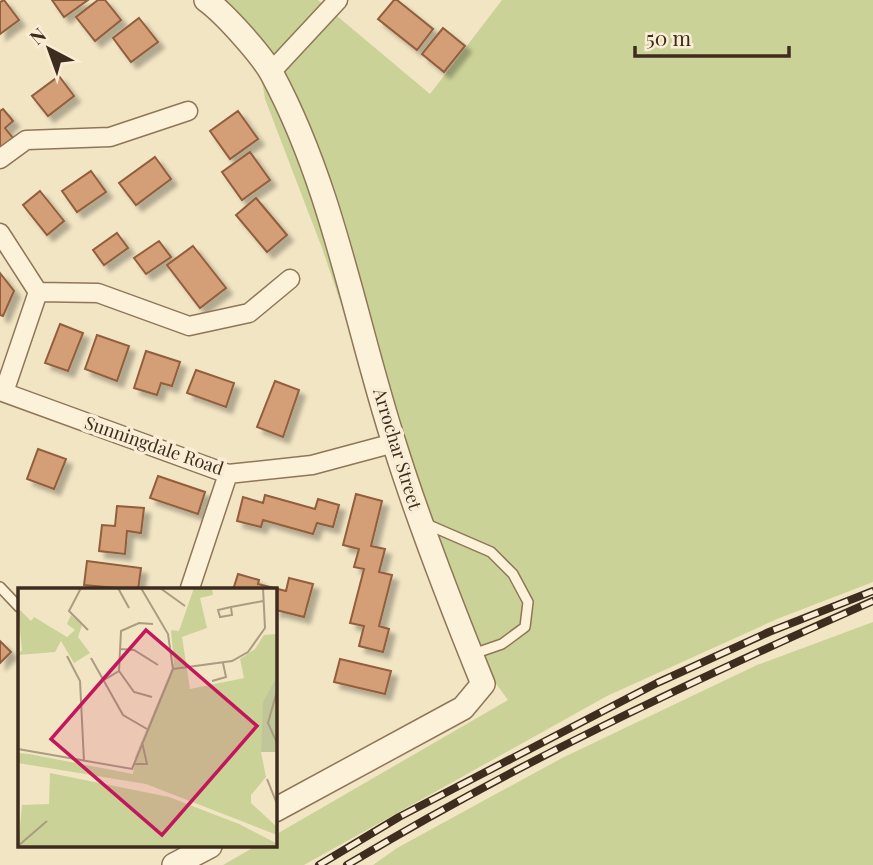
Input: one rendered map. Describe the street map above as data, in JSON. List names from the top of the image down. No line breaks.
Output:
{"streets":{"street":["Sunningdale Road","Arrochar Street"]},"crossings":[["Sunningdale Road","Arrochar Street"]],"scale_bar":"50 m","north":"top left"}
